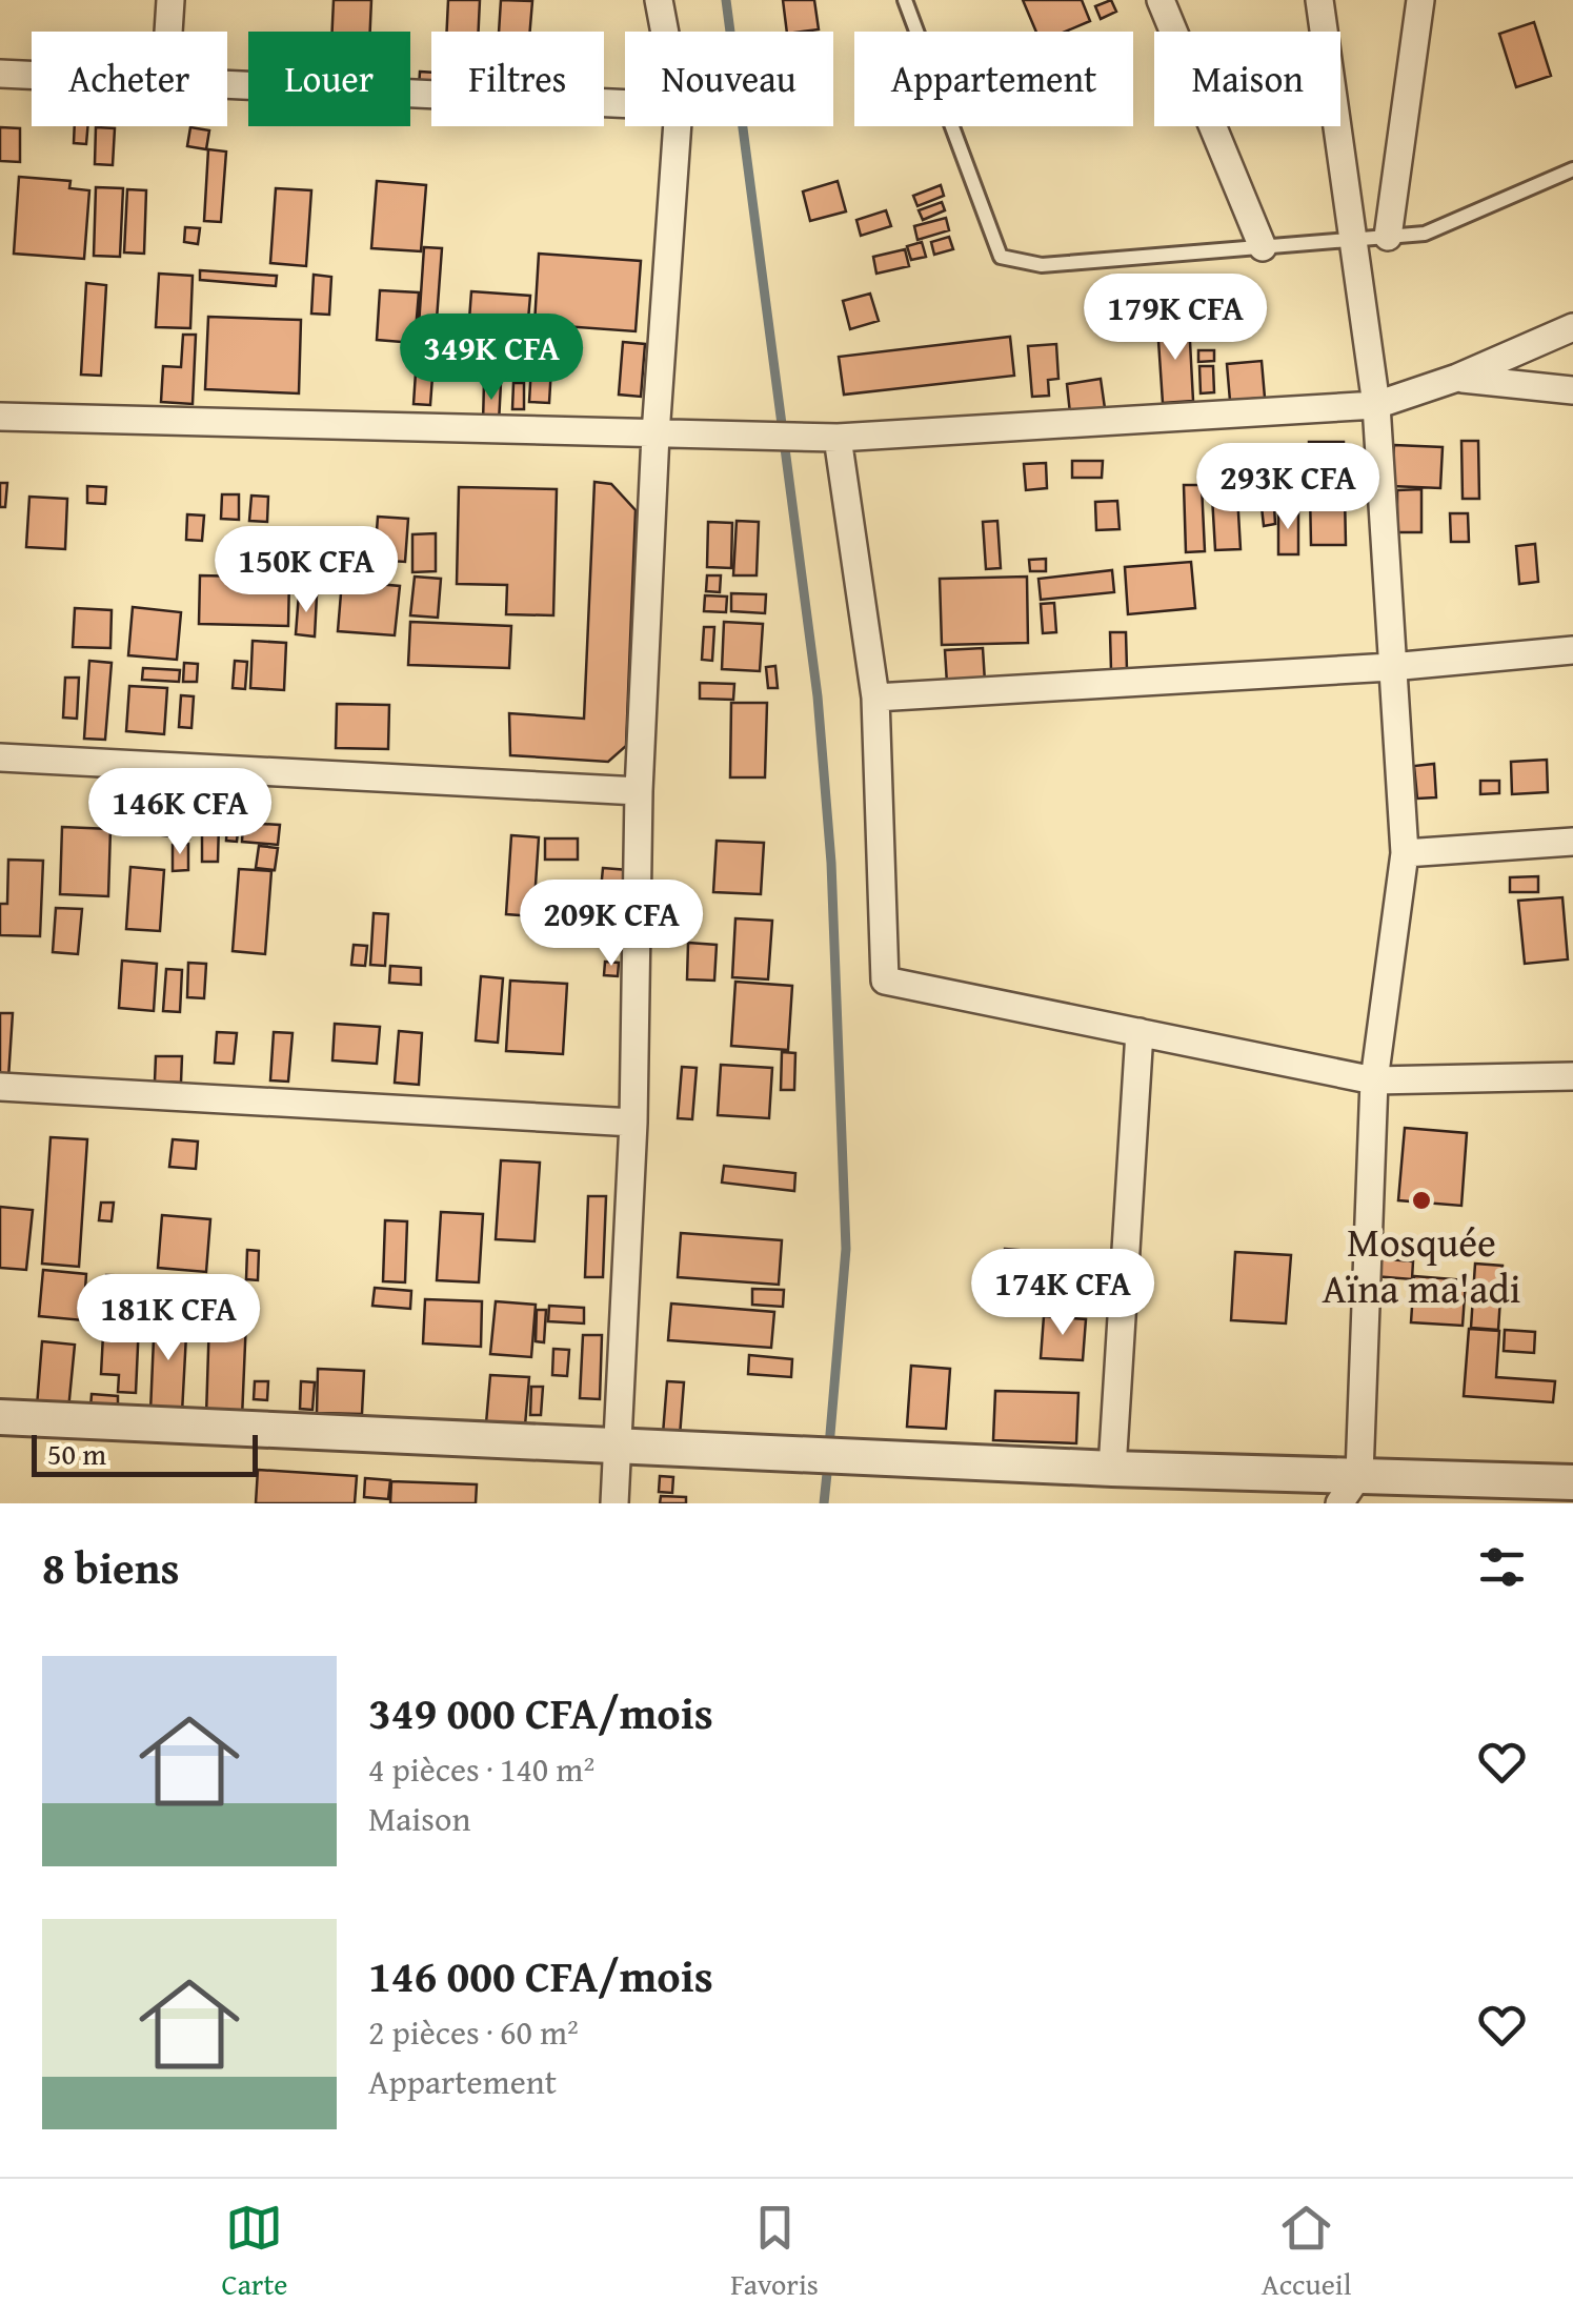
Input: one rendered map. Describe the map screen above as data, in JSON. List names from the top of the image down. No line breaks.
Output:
{"places":["Mosquée Aïna ma'adi"],"scale_bar":"50 m","page":{"chip":["Acheter","Louer","Filtres","Nouveau","Appartement","Maison"],"price":["179K CFA","349K CFA","293K CFA","150K CFA","146K CFA","209K CFA","174K CFA","181K CFA"],"scale":"50 m","heading":"8 biens","list":[{"name":"349 000 CFA/mois","note":"4 pièces · 140 m² · Maison"},{"name":"146 000 CFA/mois","note":"2 pièces · 60 m² · Appartement"}],"tabs":["Carte","Favoris","Accueil"]}}
